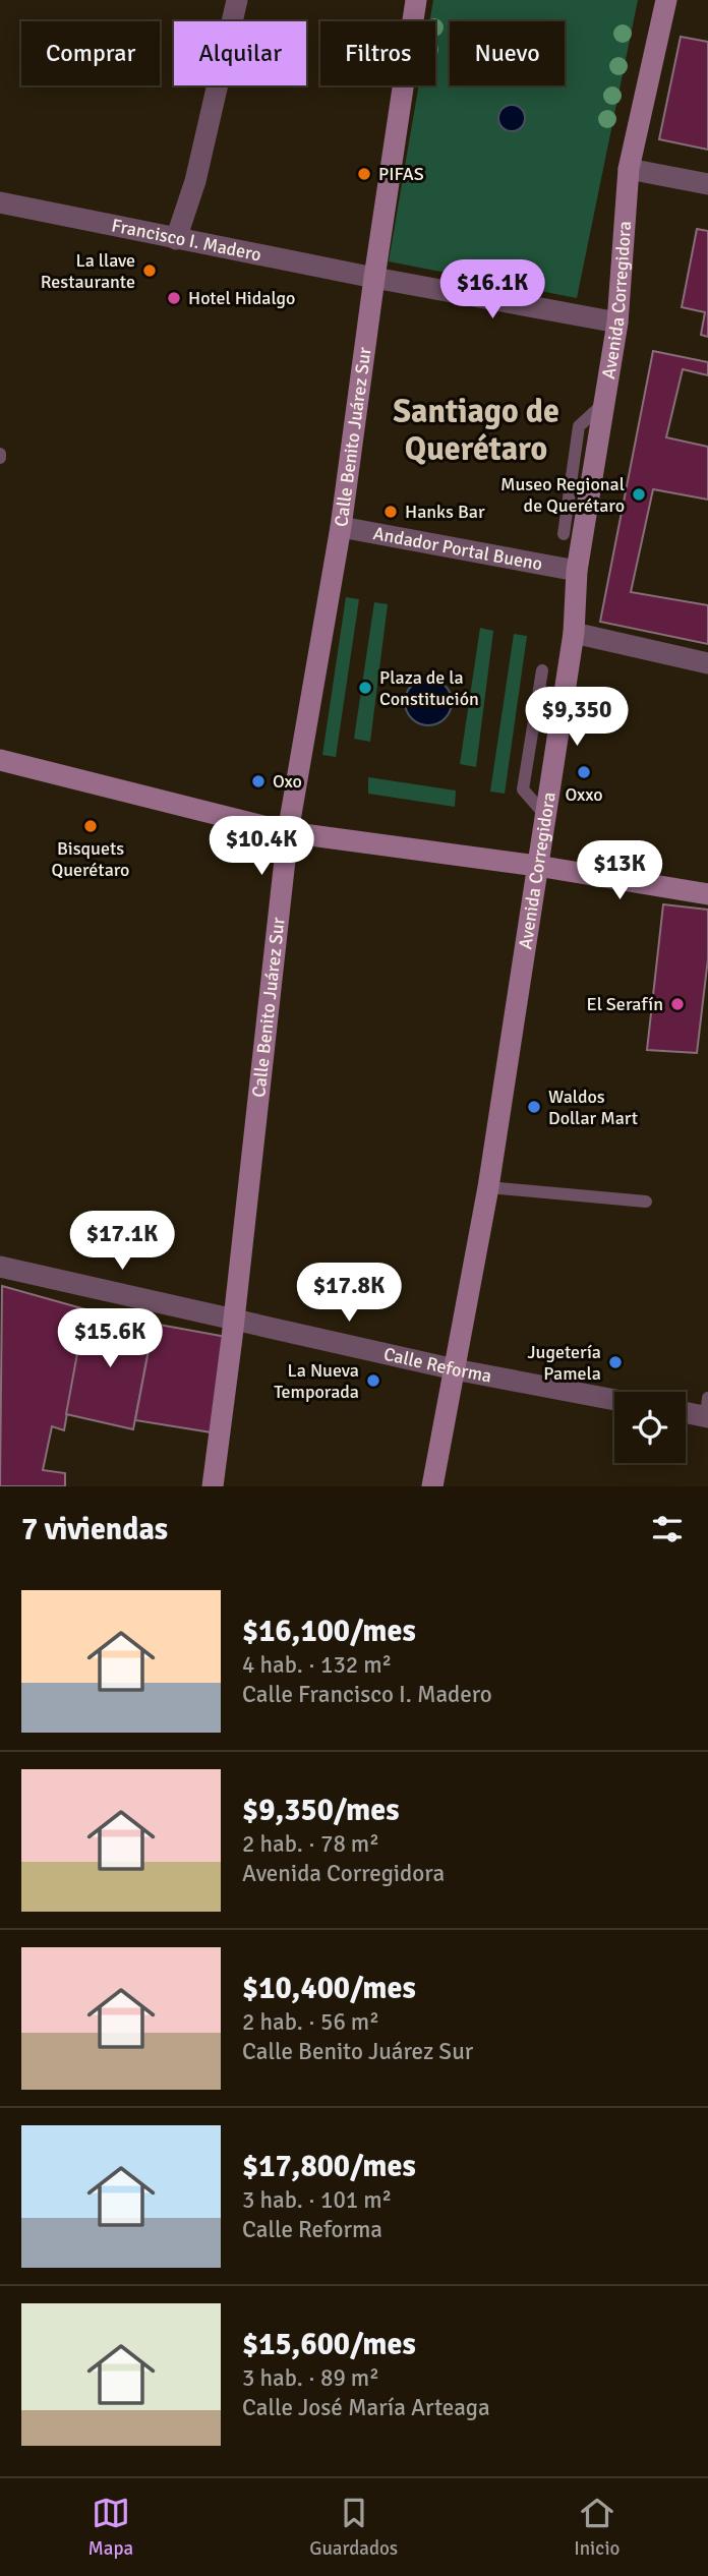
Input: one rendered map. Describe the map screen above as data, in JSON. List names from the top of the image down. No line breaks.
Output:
{"streets":{"main road":["Avenida Corregidora","Calle Benito Juárez Sur"],"street":["Francisco I. Madero","Andador Portal Bueno","Calle Reforma"]},"crossings":[["Francisco I. Madero","Avenida Corregidora"],["Francisco I. Madero","Calle Benito Juárez Sur"],["Avenida Corregidora","Andador Portal Bueno"],["Avenida Corregidora","Calle Reforma"],["Calle Benito Juárez Sur","Andador Portal Bueno"],["Calle Benito Juárez Sur","Calle Reforma"]],"districts":["Santiago de Querétaro"],"places":["PIFAS","La llave Restaurante","Hotel Hidalgo","Museo Regional de Querétaro","Hanks Bar","Plaza de la Constitución","Oxxo","Oxo","Bisquets Querétaro","El Serafín","Waldos Dollar Mart","Jugetería Pamela","La Nueva Temporada"],"page":{"chip":["Comprar","Alquilar","Filtros","Nuevo"],"price":["$16.1K","$9,350","$10.4K","$13K","$17.1K","$17.8K","$15.6K"],"heading":"7 viviendas","list":[{"name":"$16,100/mes","note":"4 hab. · 132 m² · Calle Francisco I. Madero"},{"name":"$9,350/mes","note":"2 hab. · 78 m² · Avenida Corregidora"},{"name":"$10,400/mes","note":"2 hab. · 56 m² · Calle Benito Juárez Sur"},{"name":"$17,800/mes","note":"3 hab. · 101 m² · Calle Reforma"},{"name":"$15,600/mes","note":"3 hab. · 89 m² · Calle José María Arteaga"}],"tabs":["Mapa","Guardados","Inicio"]}}
